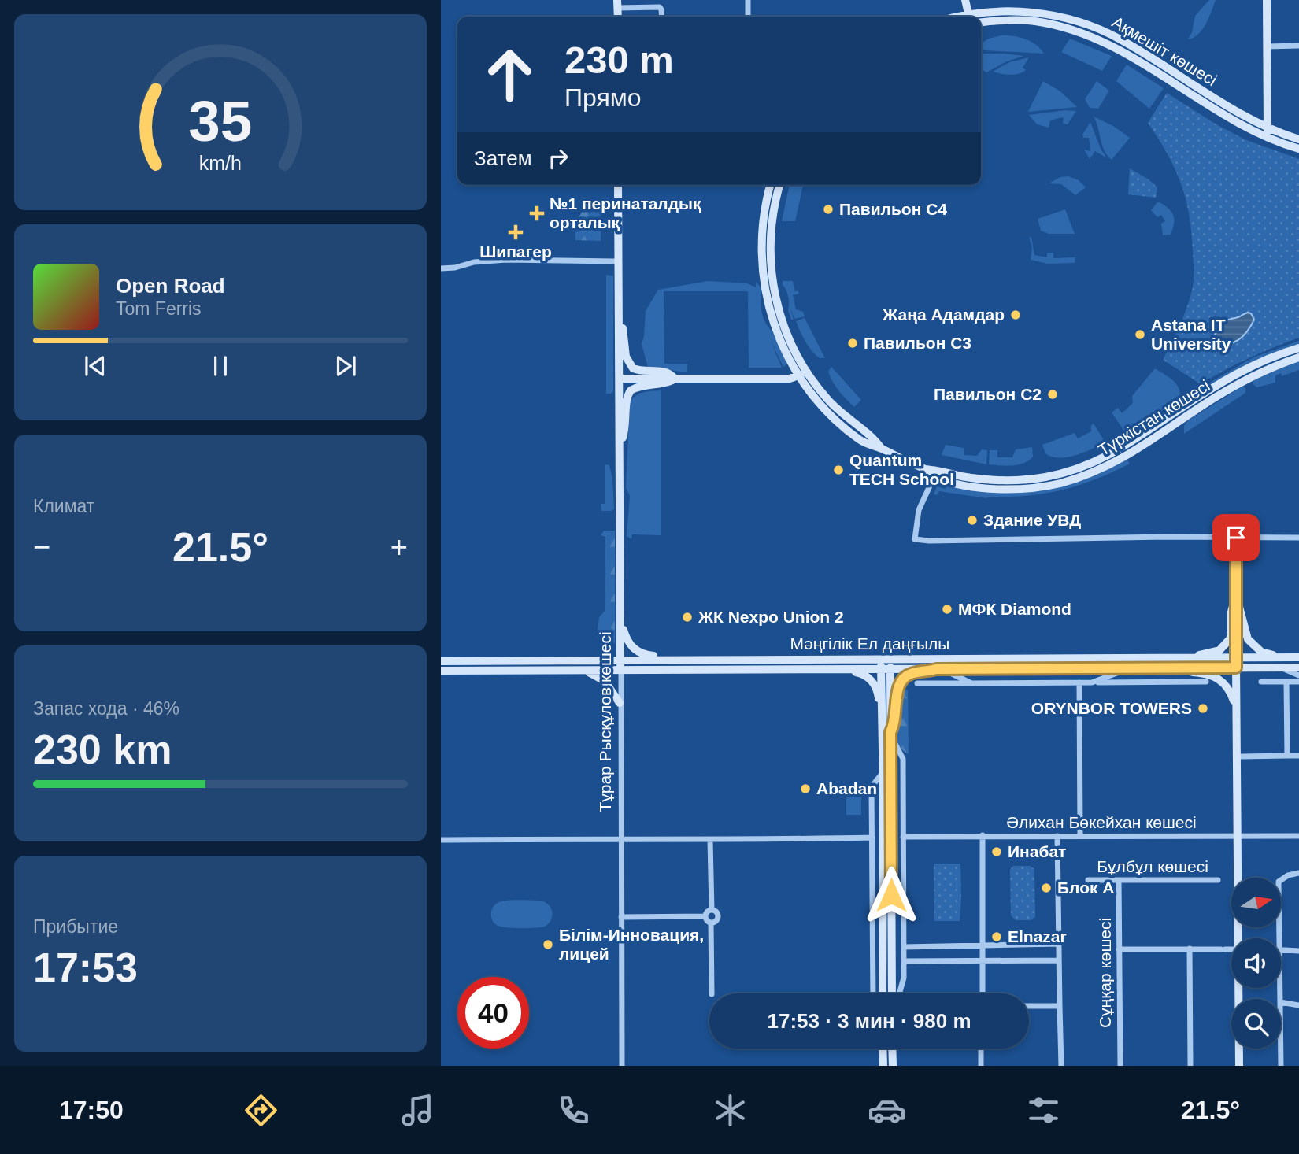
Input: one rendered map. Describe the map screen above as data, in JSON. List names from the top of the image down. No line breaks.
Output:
{"streets":{"street":["Ақмешіт көшесі","Түркістан көшесі","Мәңгілік Ел даңғылы","Тұрар Рысқұлов көшесі","Әлихан Бөкейхан көшесі","Бұлбұл көшесі","Сұңқар көшесі"]},"crossings":[["Мәңгілік Ел даңғылы","Тұрар Рысқұлов көшесі"],["Бұлбұл көшесі","Сұңқар көшесі"]],"places":{"other":["Павильон С4","Жаңа Адамдар","Astana IT University","Павильон С3","Павильон С2","Quantum TECH School","Здание УВД","МФК Diamond","ЖК Nexpo Union 2","ORYNBOR TOWERS","Abadan","Инабат","Блок А","Elnazar","Білім-Инновация, лицей"],"health":["№1 перинаталдық орталық","Шипагер"]},"north":"right","page":{"turn":["230 m","Прямо"],"then":"Затем","song":["Open Road","Tom Ferris"],"tile":["Климат",["Запас хода · 46%","230 km"],["Прибытие","17:53"]],"heat":["−","21.5°","+"],"limit":"40","trip":"17:53 · 3 мин · 980 m","tabs":["17:50","21.5°"],"gauge":["35","km/h"]}}
